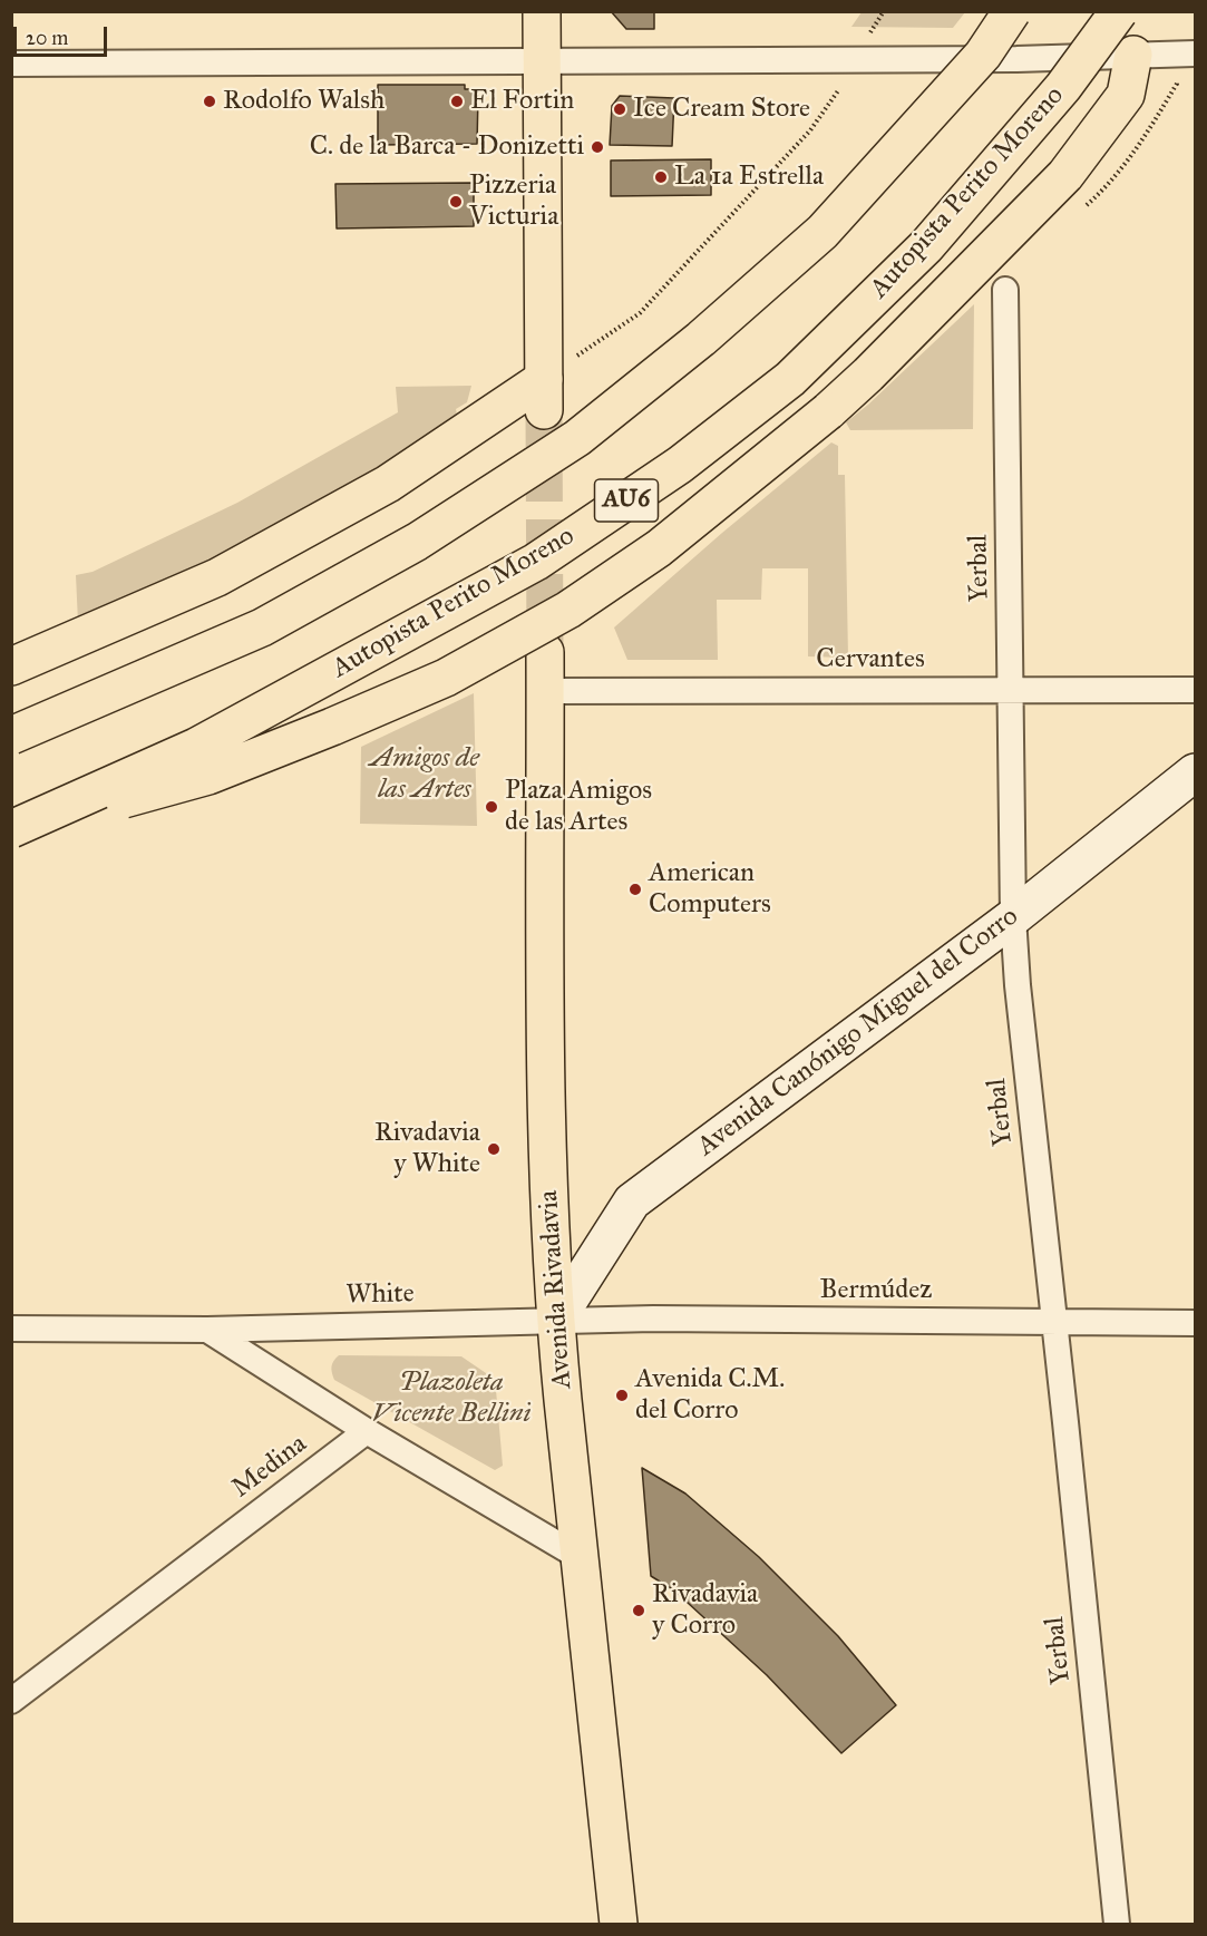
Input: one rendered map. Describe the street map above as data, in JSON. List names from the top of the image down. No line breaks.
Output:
{"streets":{"main road":["Autopista Perito Moreno","AU6","Avenida Rivadavia"],"street":["Yerbal","Cervantes","Avenida Canónigo Miguel del Corro","Bermúdez","White","Medina"]},"crossings":[["Yerbal","Cervantes"],["Yerbal","Avenida Canónigo Miguel del Corro"],["Yerbal","Bermúdez"],["Cervantes","Avenida Rivadavia"],["Avenida Canónigo Miguel del Corro","Avenida Rivadavia"],["Avenida Canónigo Miguel del Corro","Bermúdez"],["Avenida Canónigo Miguel del Corro","White"],["Avenida Rivadavia","Bermúdez"],["Avenida Rivadavia","White"],["Bermúdez","White"]],"parks":["Amigos de las Artes","Plazoleta Vicente Bellini"],"places":["Rodolfo Walsh","El Fortin","Ice Cream Store","C. de la Barca - Donizetti","La 1a Estrella","Pizzeria Victuria","Plaza Amigos de las Artes","American Computers","Rivadavia y White","Avenida C.M. del Corro","Rivadavia y Corro"],"scale_bar":"20 m"}
